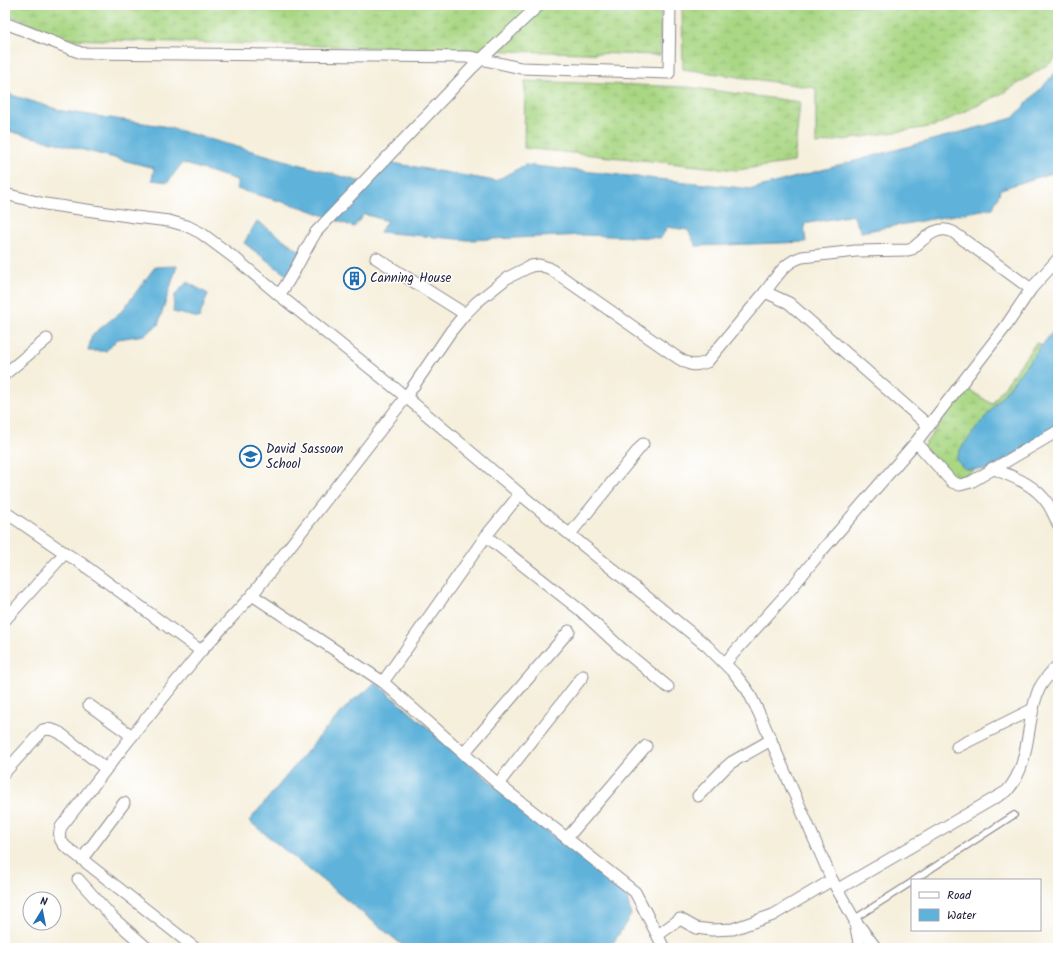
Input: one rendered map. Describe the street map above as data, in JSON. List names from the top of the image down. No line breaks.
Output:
{"places":{"building":["Canning House"],"school or university":["David Sassoon School"]},"legend":["Road","Water"],"north":"top"}
